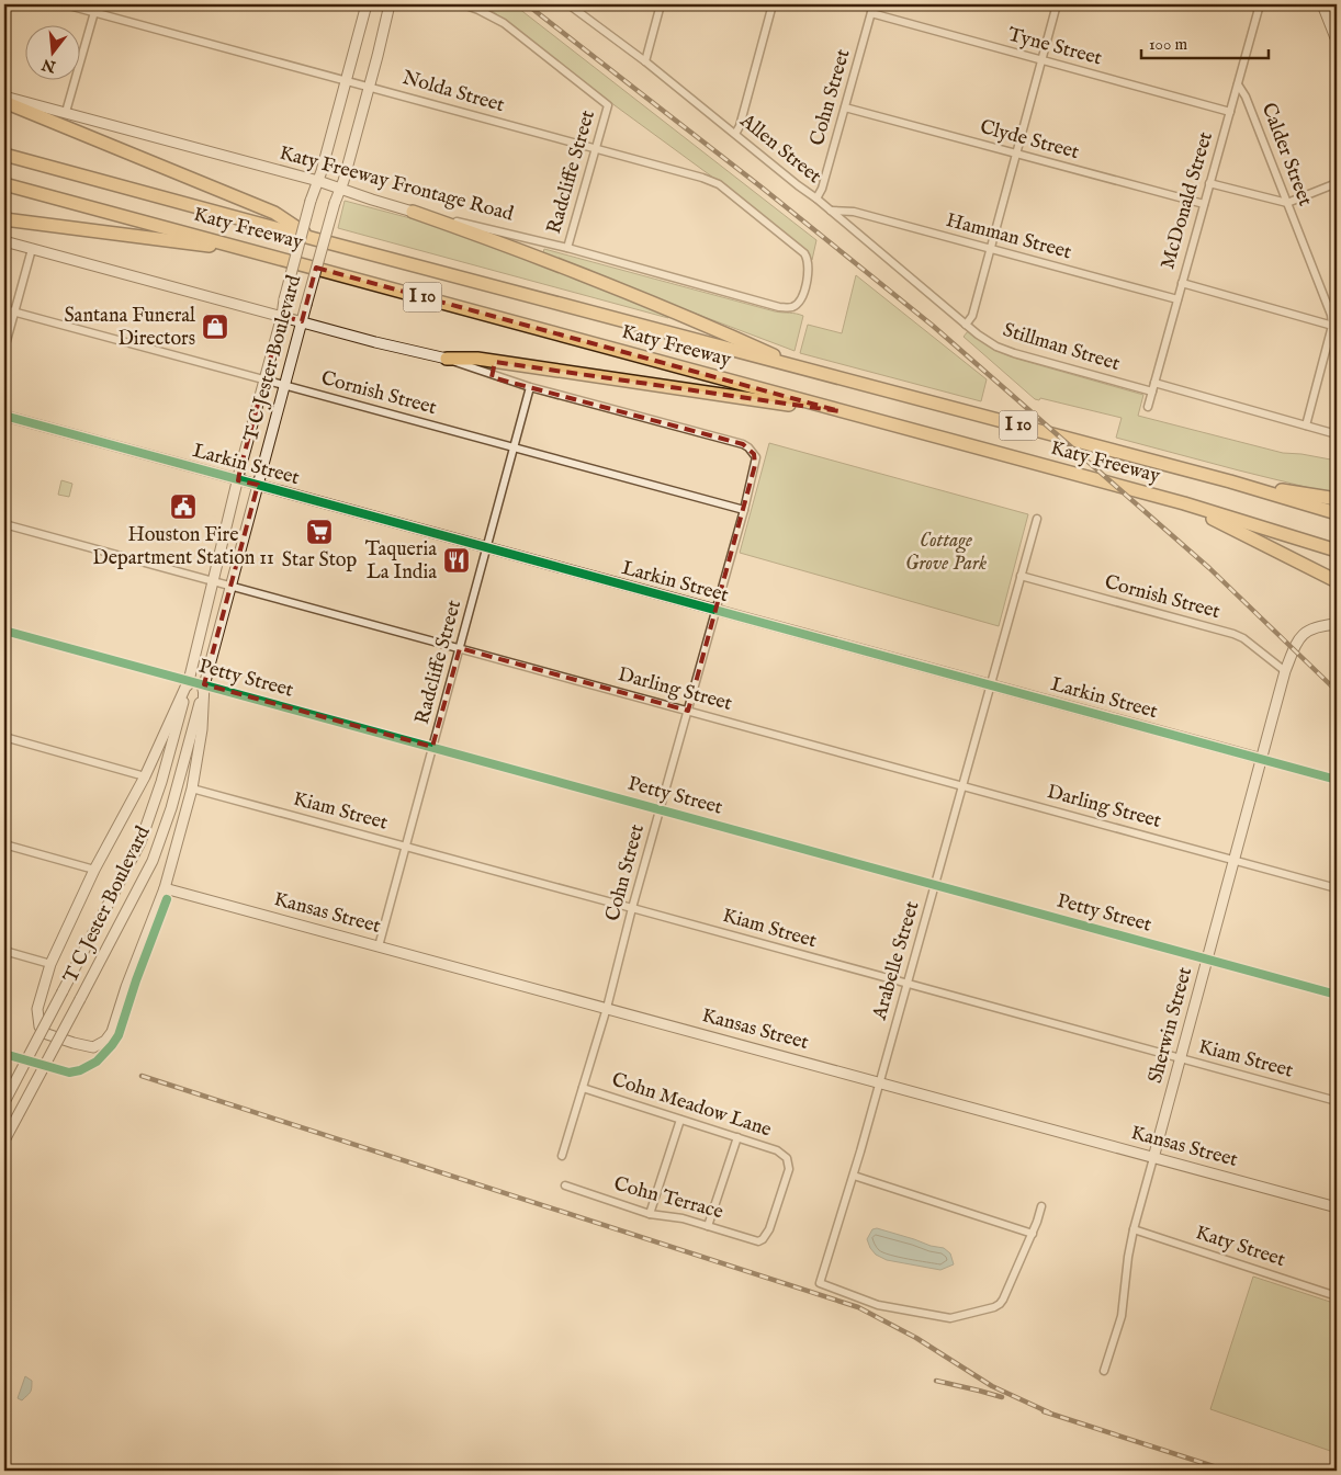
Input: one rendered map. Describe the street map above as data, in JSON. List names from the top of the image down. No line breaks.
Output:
{"streets":{"highway":["Katy Freeway","I 10"],"main road":["Katy Freeway Frontage Road","T C Jester Boulevard","Larkin Street","Kansas Street","Sherwin Street"],"street":["Tyne Street","Nolda Street","Cohn Street","Clyde Street","Allen Street","Calder Street","Radcliffe Street","McDonald Street","Hamman Street","Stillman Street","Cornish Street","Petty Street","Darling Street","Kiam Street","Arabelle Street","Cohn Meadow Lane","Cohn Terrace","Katy Street"]},"crossings":[["Tyne Street","Cohn Street"],["Tyne Street","McDonald Street"],["Nolda Street","Radcliffe Street"],["Nolda Street","Katy Freeway Frontage Road"],["Nolda Street","T C Jester Boulevard"],["Cohn Street","Clyde Street"],["Cohn Street","Allen Street"],["Cohn Street","Radcliffe Street"],["Cohn Street","Cornish Street"],["Cohn Street","Larkin Street"],["Cohn Street","Petty Street"],["Cohn Street","Darling Street"],["Cohn Street","Kiam Street"],["Cohn Street","Kansas Street"],["Cohn Street","Cohn Meadow Lane"],["Clyde Street","McDonald Street"],["Allen Street","Hamman Street"],["Allen Street","Stillman Street"],["Calder Street","McDonald Street"],["Radcliffe Street","Katy Freeway Frontage Road"],["Radcliffe Street","Cornish Street"],["Radcliffe Street","Larkin Street"],["Radcliffe Street","Petty Street"],["Radcliffe Street","Darling Street"],["Radcliffe Street","Kiam Street"],["Radcliffe Street","Kansas Street"],["Katy Freeway Frontage Road","T C Jester Boulevard"],["McDonald Street","Hamman Street"],["McDonald Street","Stillman Street"],["T C Jester Boulevard","Cornish Street"],["T C Jester Boulevard","Larkin Street"],["T C Jester Boulevard","Petty Street"],["T C Jester Boulevard","Darling Street"],["Cornish Street","Arabelle Street"],["Cornish Street","Sherwin Street"],["Larkin Street","Arabelle Street"],["Larkin Street","Sherwin Street"],["Petty Street","Arabelle Street"],["Petty Street","Sherwin Street"],["Darling Street","Arabelle Street"],["Darling Street","Sherwin Street"],["Kiam Street","Arabelle Street"],["Kiam Street","Sherwin Street"],["Kansas Street","Arabelle Street"],["Kansas Street","Sherwin Street"],["Sherwin Street","Katy Street"],["Cohn Meadow Lane","Cohn Terrace"]],"parks":["Cottage Grove Park"],"places":{"shop":["Santana Funeral Directors"],"public building":["Houston Fire Department Station 11"],"supermarket":["Star Stop"],"restaurant":["Taqueria La India"]},"scale_bar":"100 m","north":"bottom"}
